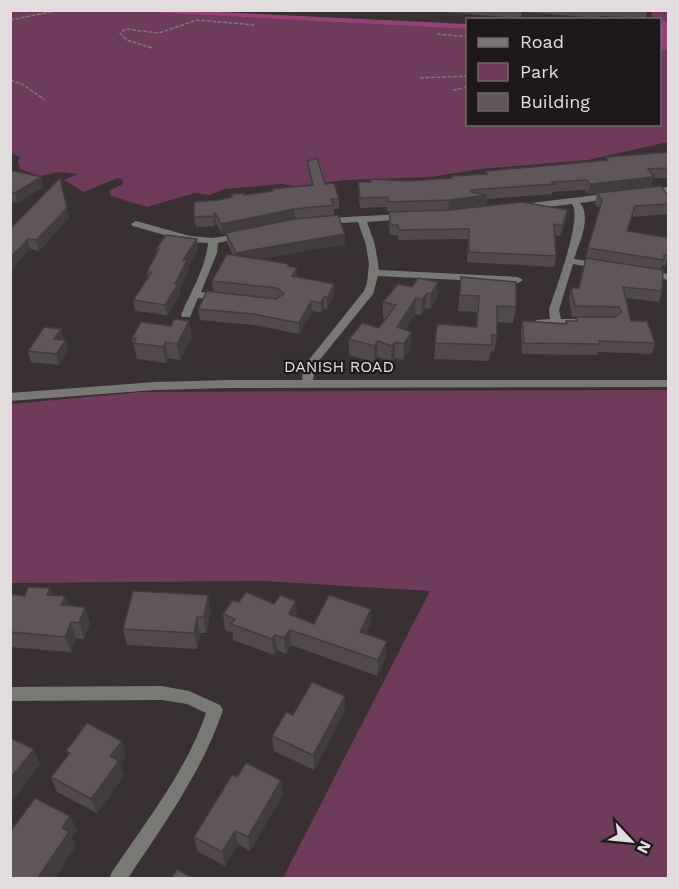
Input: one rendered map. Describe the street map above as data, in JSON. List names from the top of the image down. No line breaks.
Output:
{"streets":{"street":["DANISH ROAD"]},"legend":["Road","Park","Building"],"north":"bottom right"}
